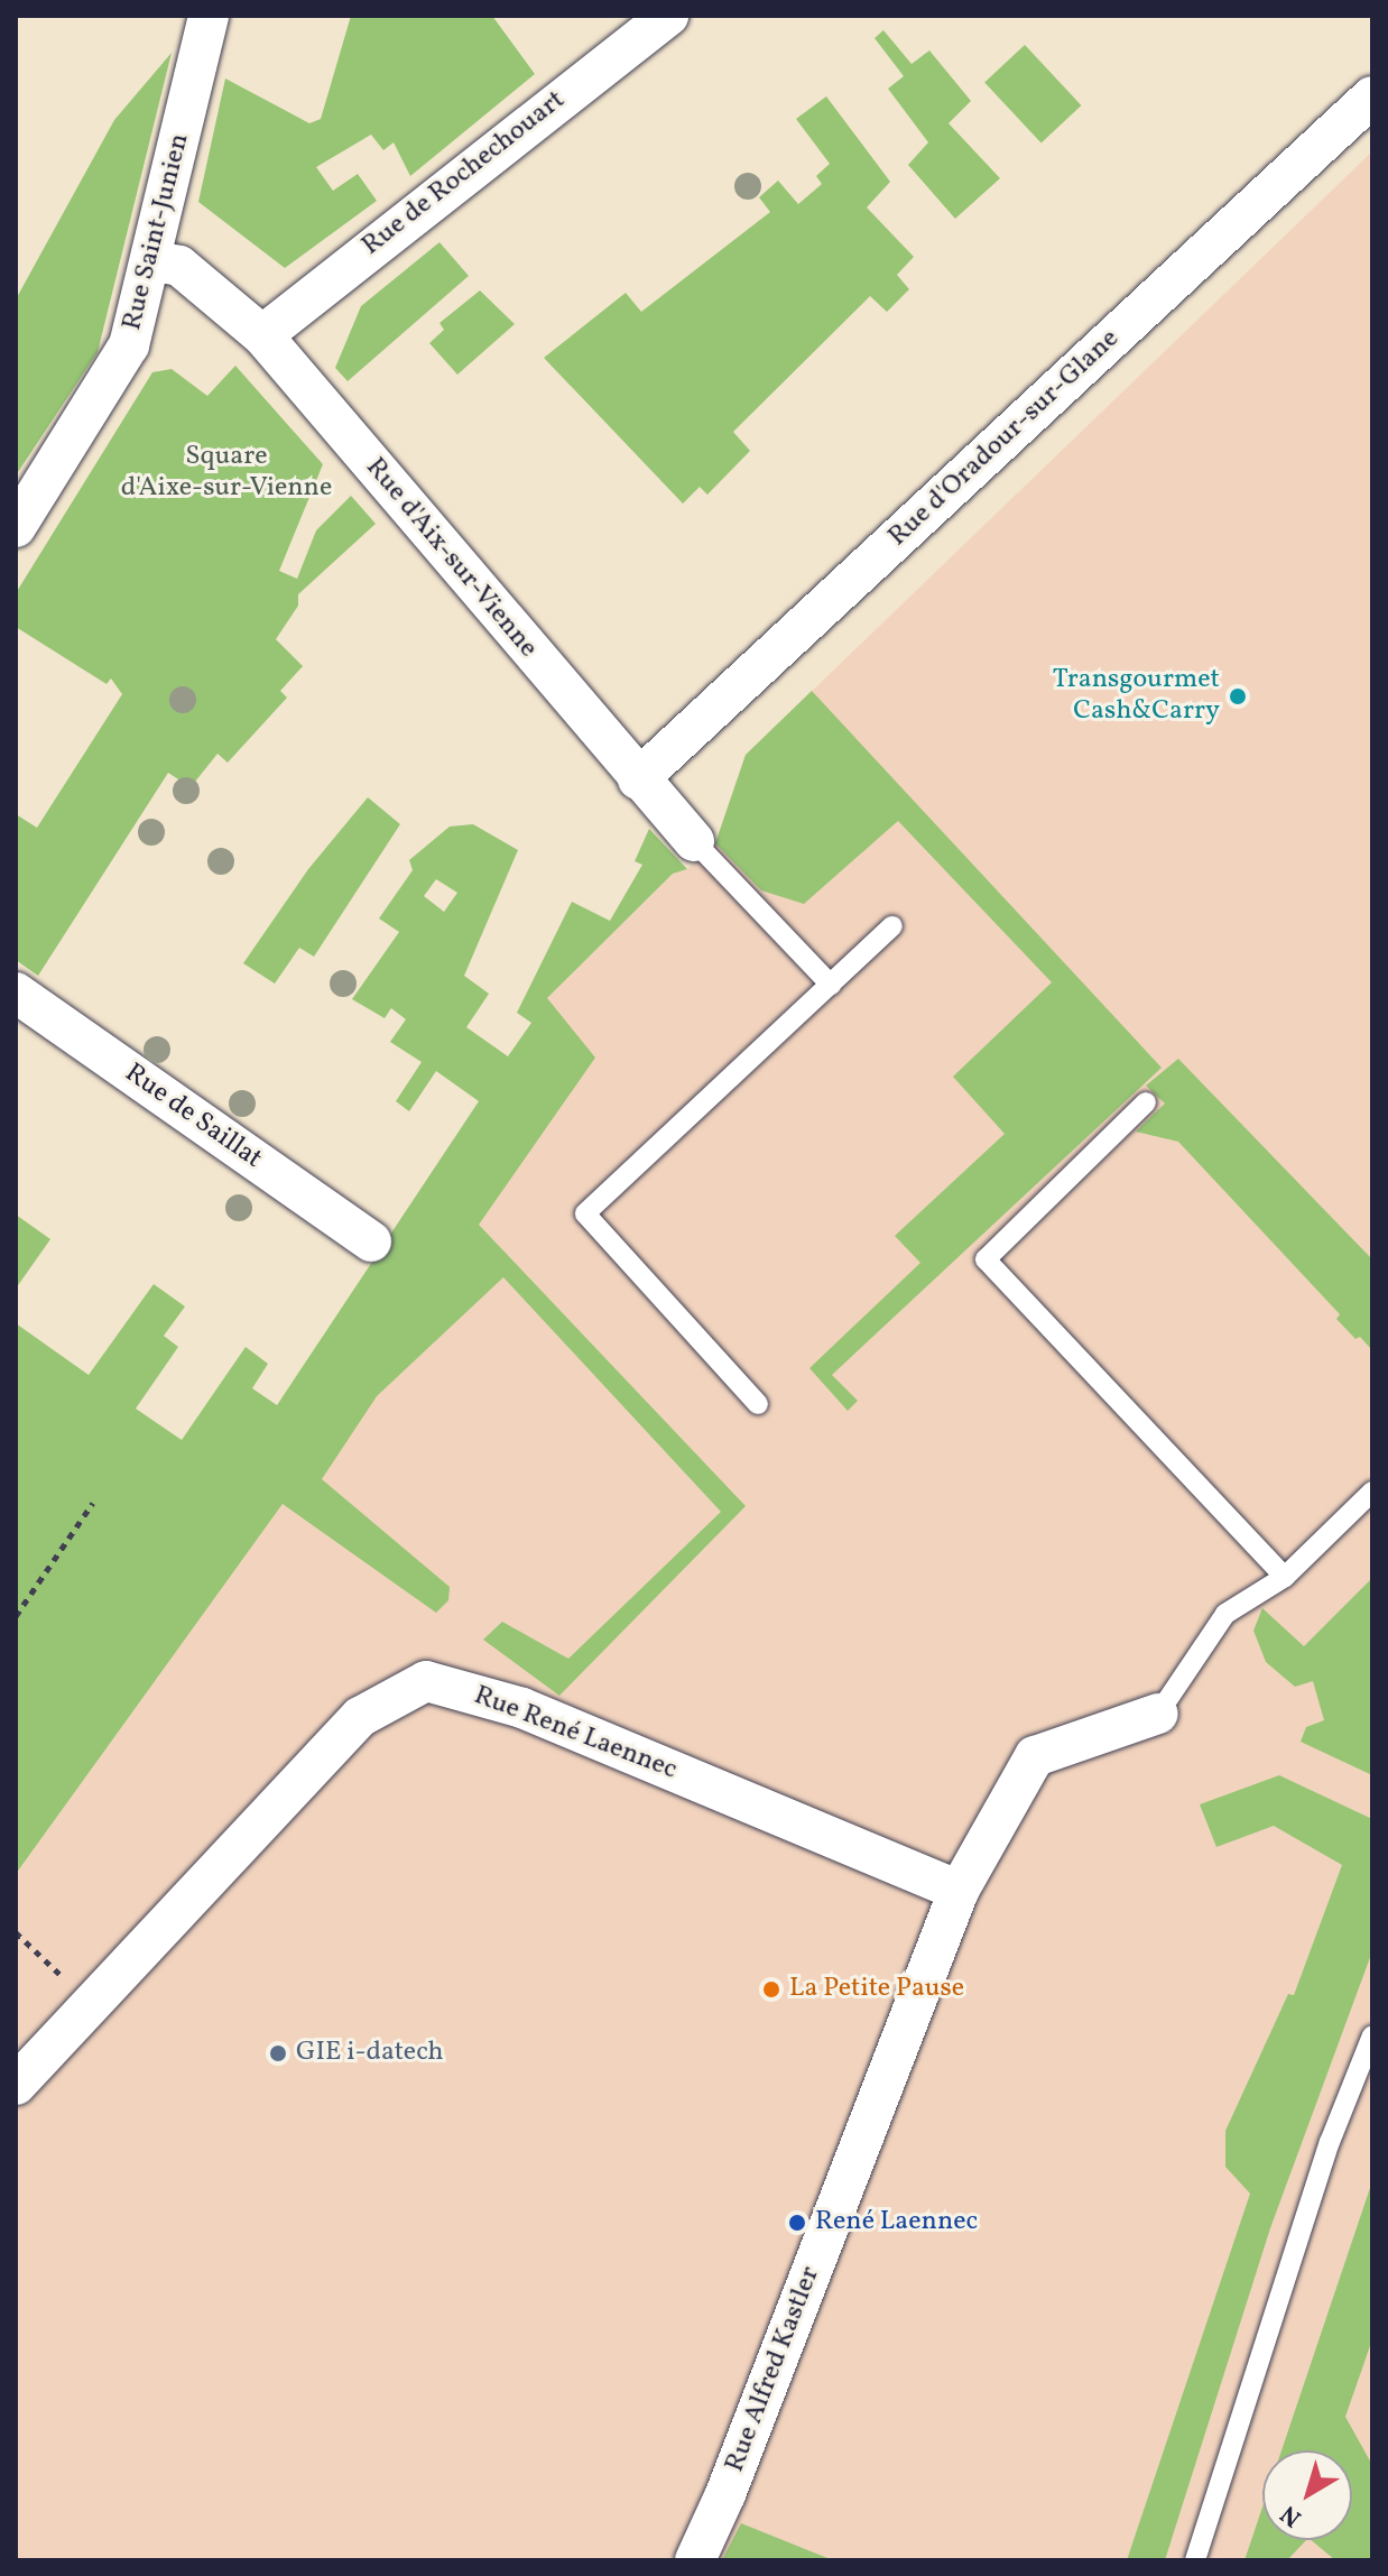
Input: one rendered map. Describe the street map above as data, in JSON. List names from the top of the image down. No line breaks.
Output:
{"streets":{"street":["Rue de Rochechouart","Rue Saint-Junien","Rue d'Oradour-sur-Glane","Rue d'Aix-sur-Vienne","Rue de Saillat","Rue René Laennec","Rue Alfred Kastler"]},"crossings":[["Rue de Rochechouart","Rue d'Aix-sur-Vienne"],["Rue Saint-Junien","Rue d'Aix-sur-Vienne"],["Rue d'Oradour-sur-Glane","Rue d'Aix-sur-Vienne"],["Rue René Laennec","Rue Alfred Kastler"]],"parks":["Square d'Aixe-sur-Vienne"],"places":["Transgourmet Cash&Carry","La Petite Pause","GIE i-datech","René Laennec"],"north":"bottom left"}
